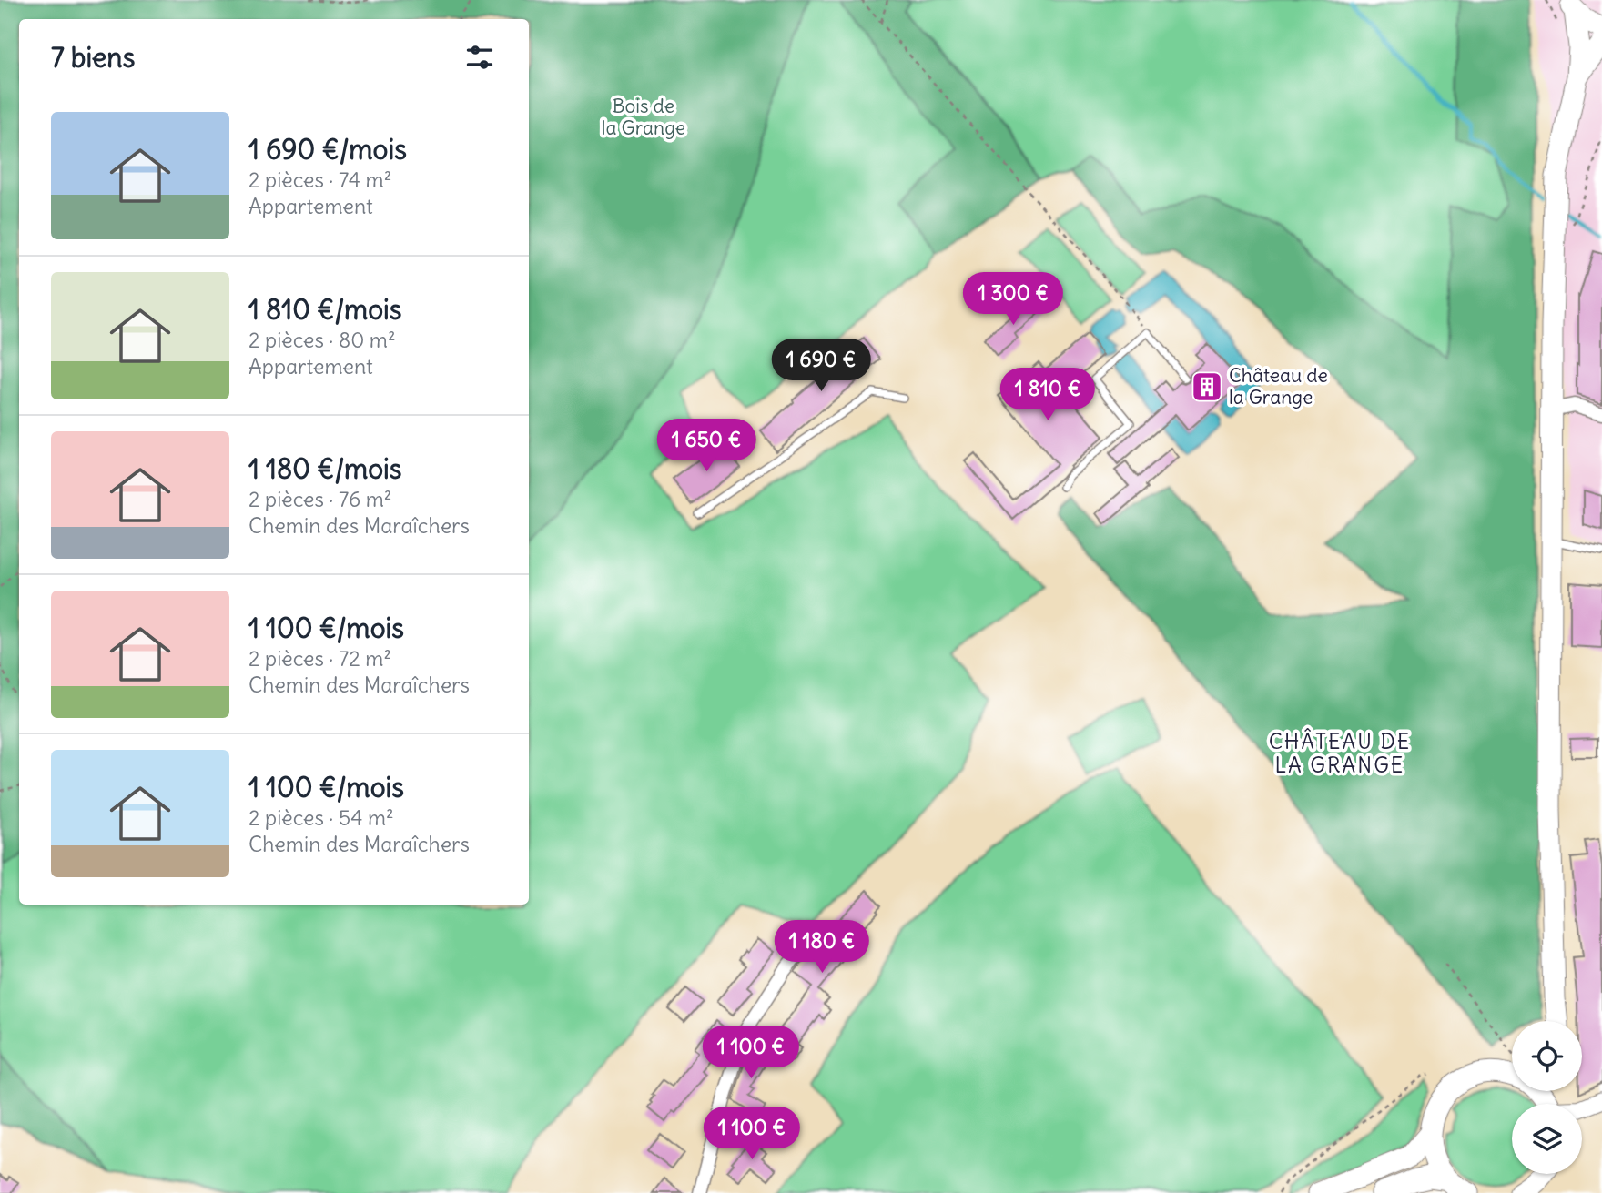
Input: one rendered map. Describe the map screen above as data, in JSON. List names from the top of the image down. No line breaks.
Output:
{"districts":["CHÂTEAU DE LA GRANGE"],"parks":["Bois de la Grange"],"places":{"building":["Château de la Grange"]},"page":{"heading":"7 biens","list":[{"name":"1 690 €/mois","note":"2 pièces · 74 m² · Appartement"},{"name":"1 810 €/mois","note":"2 pièces · 80 m² · Appartement"},{"name":"1 180 €/mois","note":"2 pièces · 76 m² · Chemin des Maraîchers"},{"name":"1 100 €/mois","note":"2 pièces · 72 m² · Chemin des Maraîchers"},{"name":"1 100 €/mois","note":"2 pièces · 54 m² · Chemin des Maraîchers"}],"price":["1 300 €","1 690 €","1 810 €","1 650 €","1 180 €","1 100 €","1 100 €"]}}
